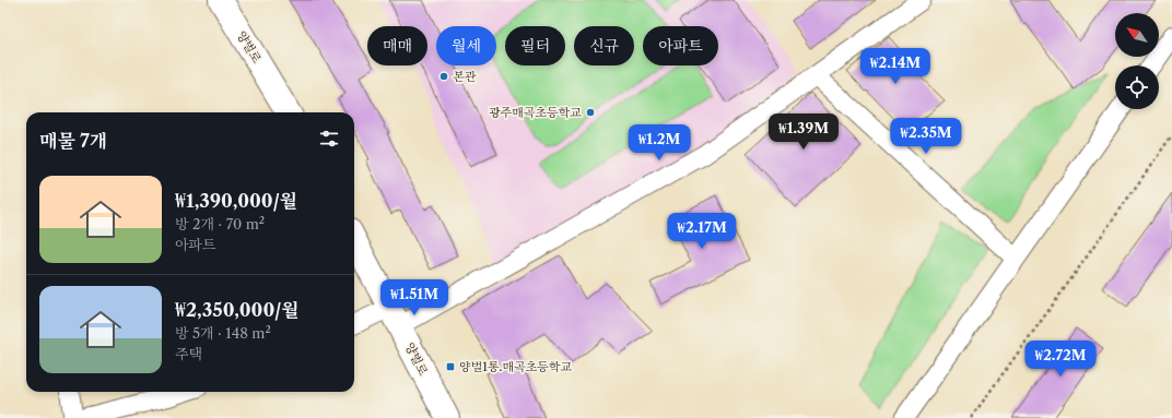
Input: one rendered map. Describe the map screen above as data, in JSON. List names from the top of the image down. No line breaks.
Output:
{"streets":{"street":["양벌로"]},"places":{"other":["본관","광주매곡초등학교"],"transit":["양벌1통.매곡초등학교"]},"north":"top left","page":{"chip":["매매","월세","필터","신규","아파트"],"price":["₩2.14M","₩1.39M","₩2.35M","₩1.2M","₩2.17M","₩1.51M","₩2.72M"],"heading":"매물 7개","list":[{"name":"₩1,390,000/월","note":"방 2개 · 70 m² · 아파트"},{"name":"₩2,350,000/월","note":"방 5개 · 148 m² · 주택"}]}}
